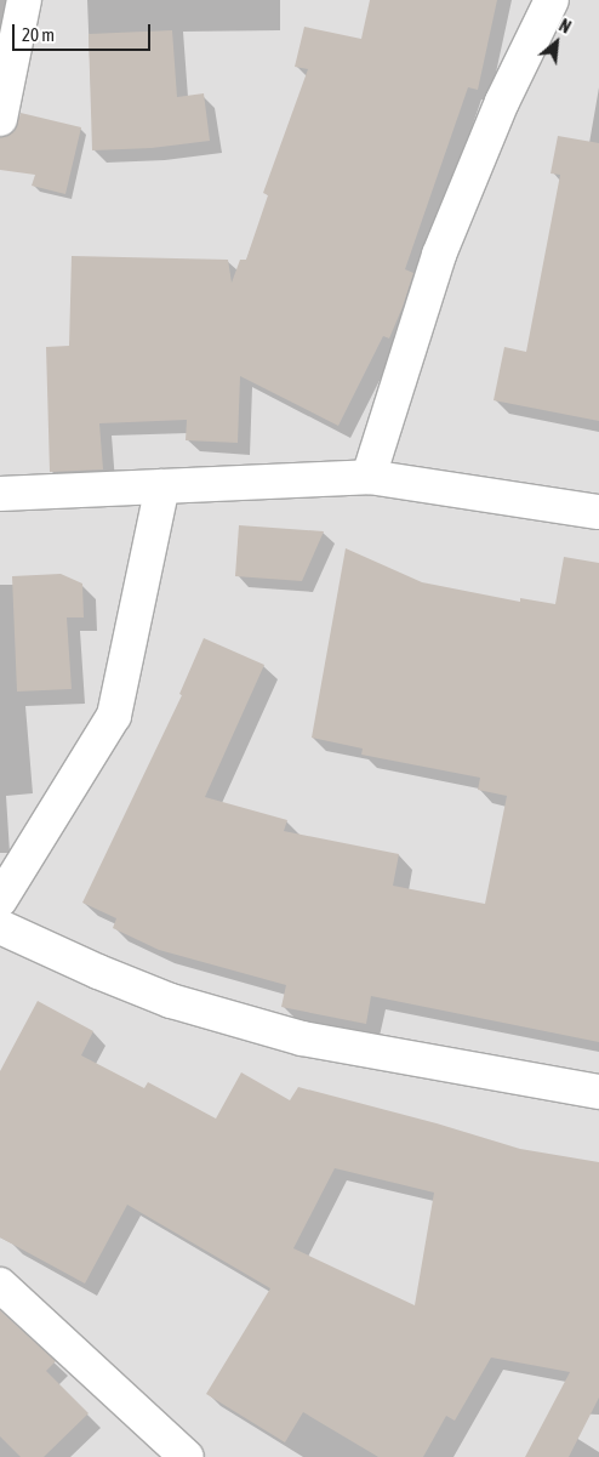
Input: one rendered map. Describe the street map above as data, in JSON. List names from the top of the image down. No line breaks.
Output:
{"scale_bar":"20 m","north":"top right"}
